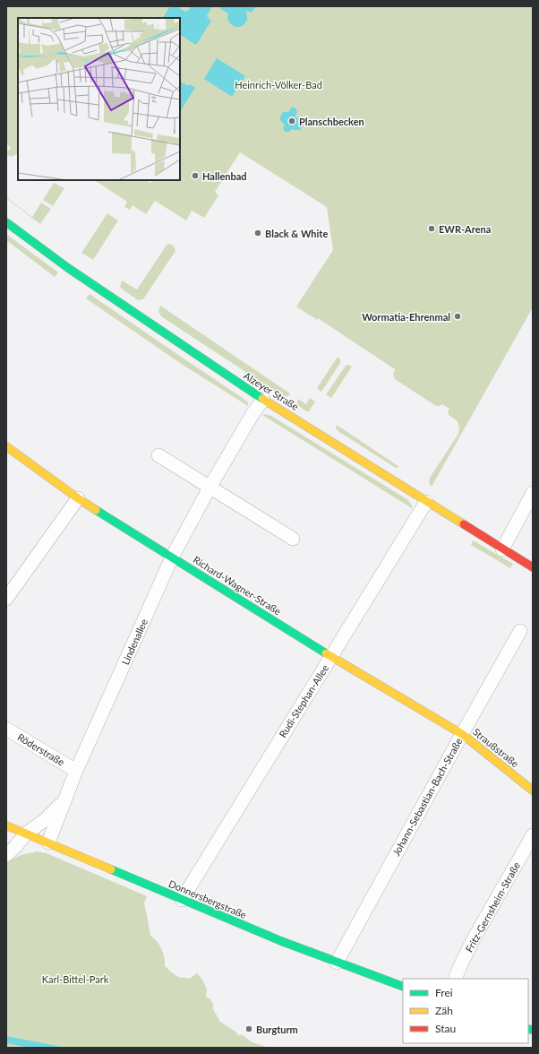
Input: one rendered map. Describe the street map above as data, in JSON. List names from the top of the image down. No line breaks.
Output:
{"streets":{"street":["Alzeyer Straße","Richard-Wagner-Straße","Lindenallee","Rudi-Stephan-Allee","Straußstraße","Röderstraße","Johann-Sebastian-Bach-Straße","Donnersbergstraße","Fritz-Gernsheim-Straße"]},"crossings":[["Alzeyer Straße","Lindenallee"],["Alzeyer Straße","Rudi-Stephan-Allee"],["Richard-Wagner-Straße","Lindenallee"],["Richard-Wagner-Straße","Rudi-Stephan-Allee"],["Richard-Wagner-Straße","Straußstraße"],["Richard-Wagner-Straße","Johann-Sebastian-Bach-Straße"],["Lindenallee","Röderstraße"],["Lindenallee","Donnersbergstraße"],["Rudi-Stephan-Allee","Donnersbergstraße"],["Straußstraße","Johann-Sebastian-Bach-Straße"],["Johann-Sebastian-Bach-Straße","Donnersbergstraße"]],"parks":["Heinrich-Völker-Bad","Karl-Bittel-Park"],"places":["Planschbecken","Hallenbad","EWR-Arena","Black & White","Wormatia-Ehrenmal","Burgturm"],"legend":["Frei","Zäh","Stau"]}
